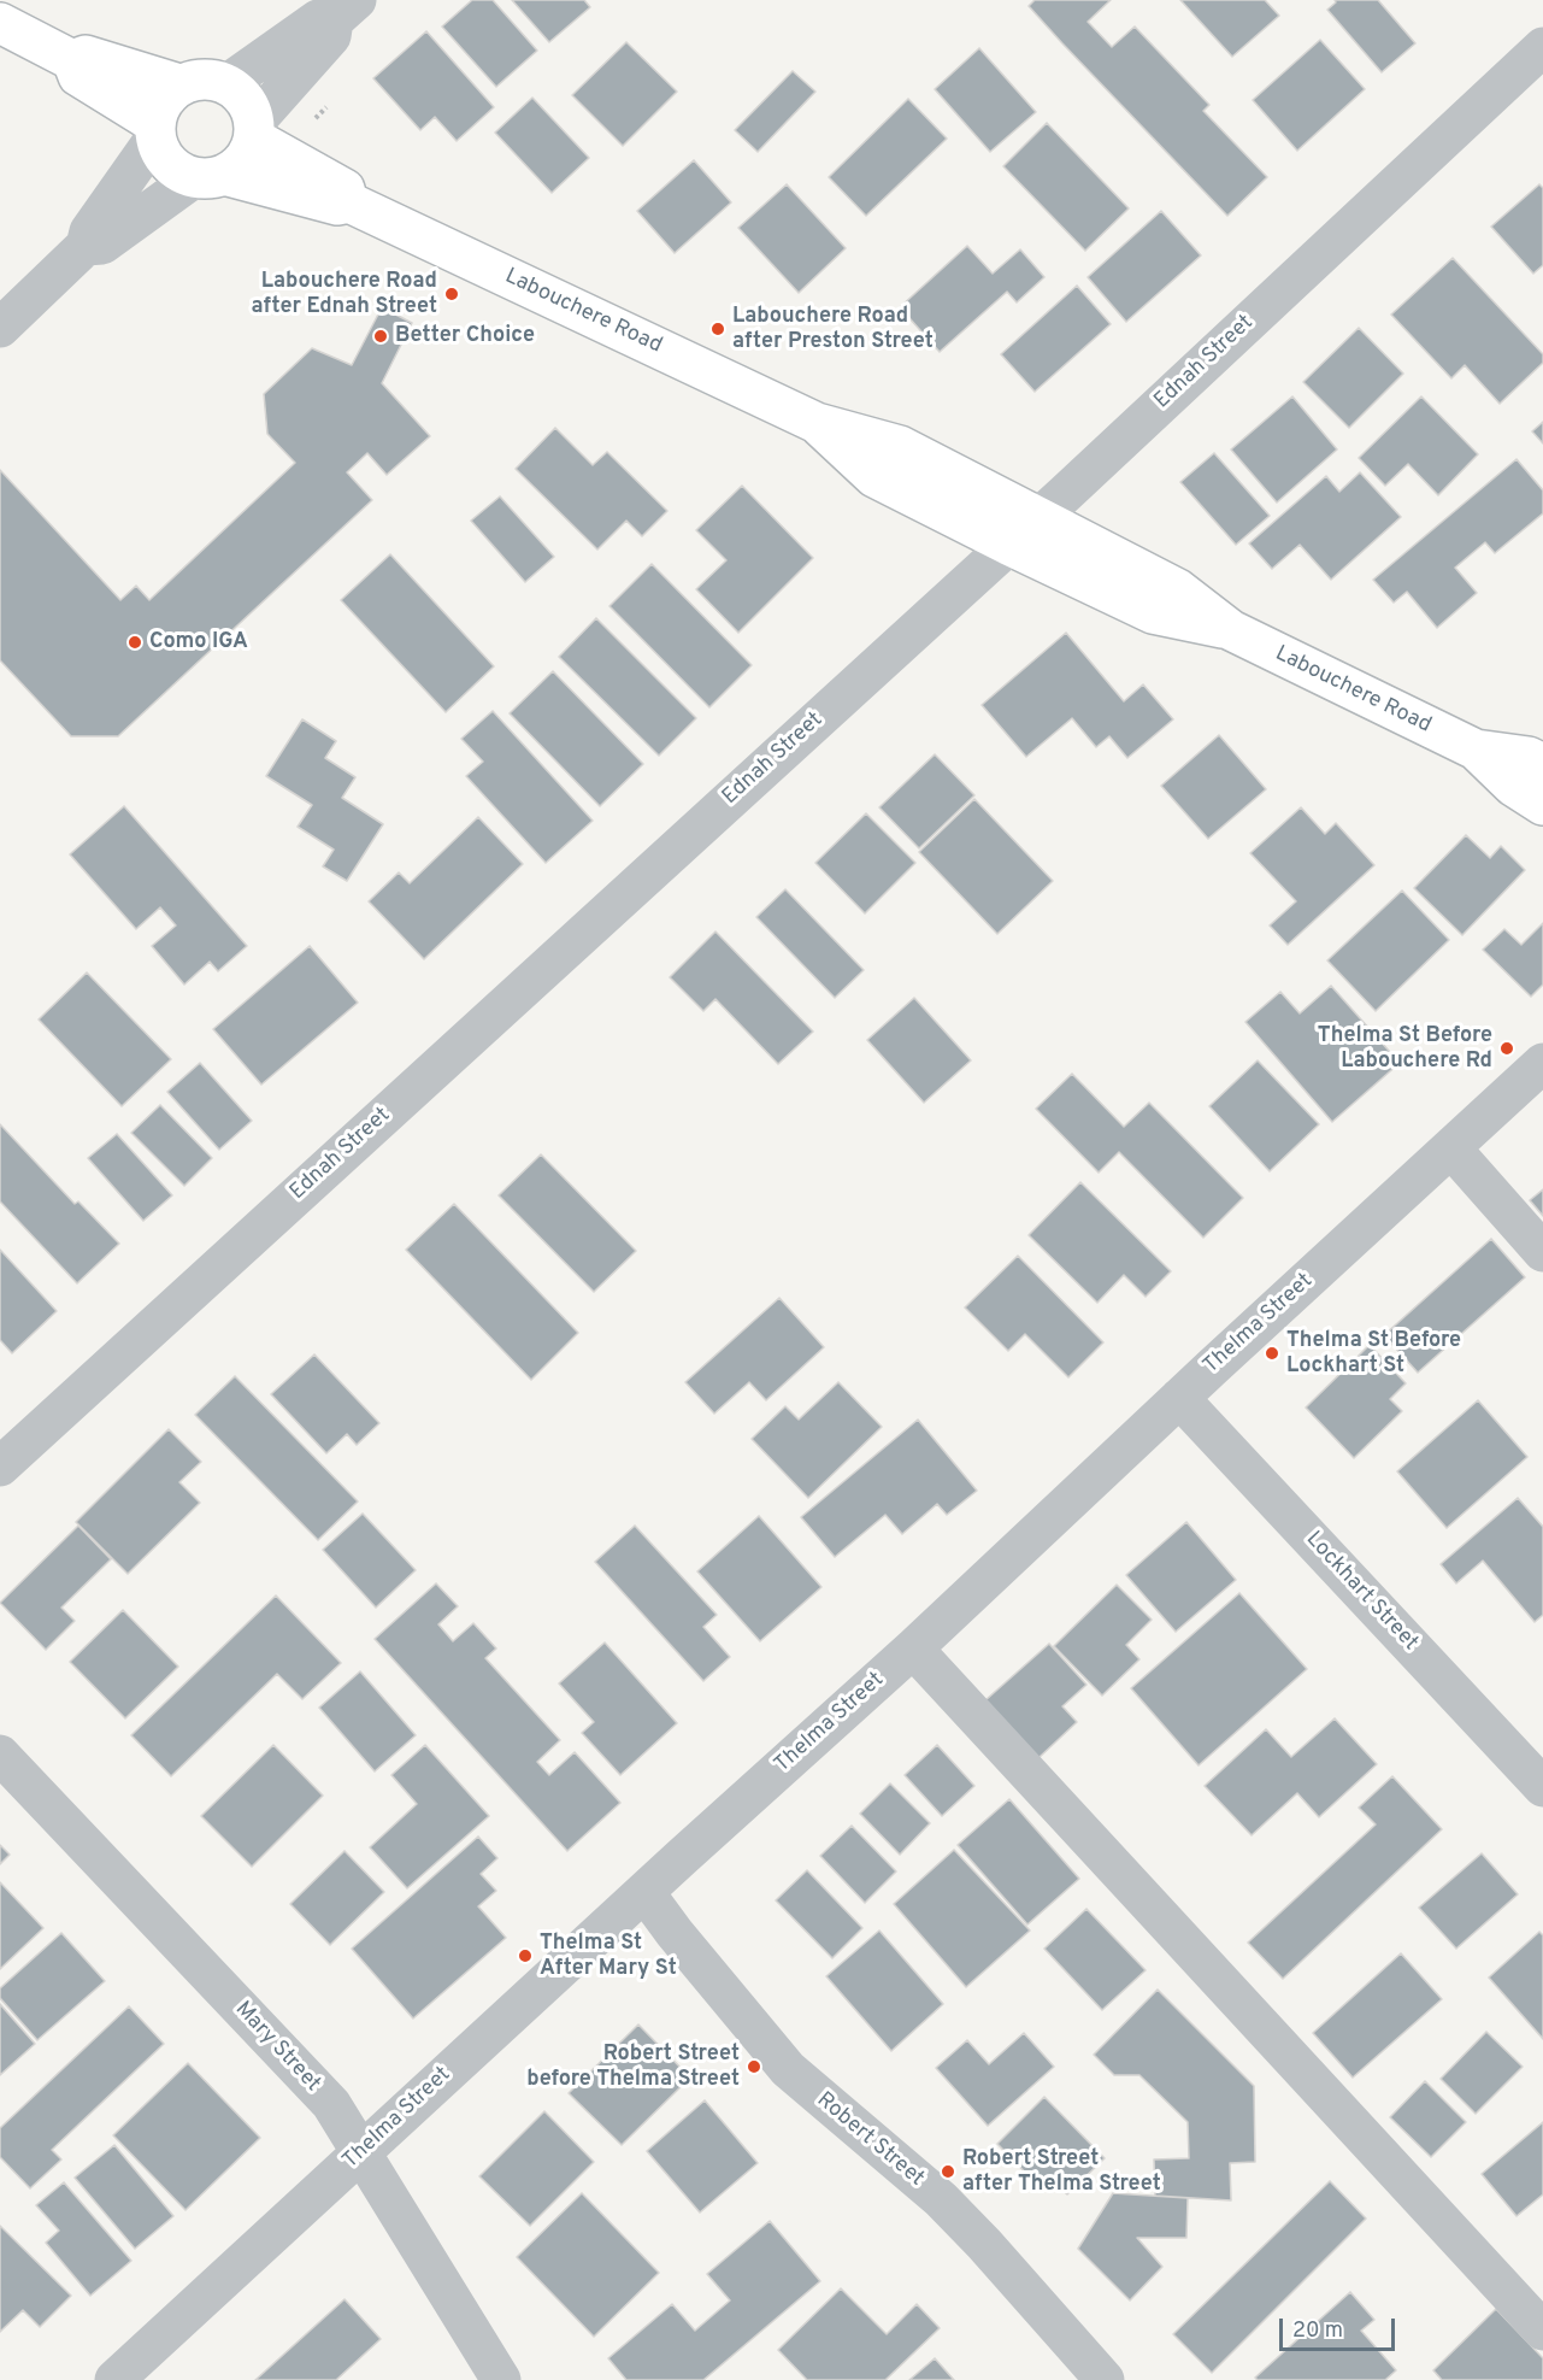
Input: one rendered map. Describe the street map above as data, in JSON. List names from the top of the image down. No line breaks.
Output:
{"streets":{"main road":["Labouchere Road"],"street":["Ednah Street","Thelma Street","Lockhart Street","Mary Street","Robert Street"]},"crossings":[["Labouchere Road","Ednah Street"],["Thelma Street","Lockhart Street"],["Thelma Street","Mary Street"],["Thelma Street","Robert Street"]],"places":["Labouchere Road after Ednah Street","Labouchere Road after Preston Street","Better Choice","Como IGA","Thelma St Before Labouchere Rd","Thelma St Before Lockhart St","Thelma St After Mary St","Robert Street before Thelma Street","Robert Street after Thelma Street"],"scale_bar":"20 m"}
